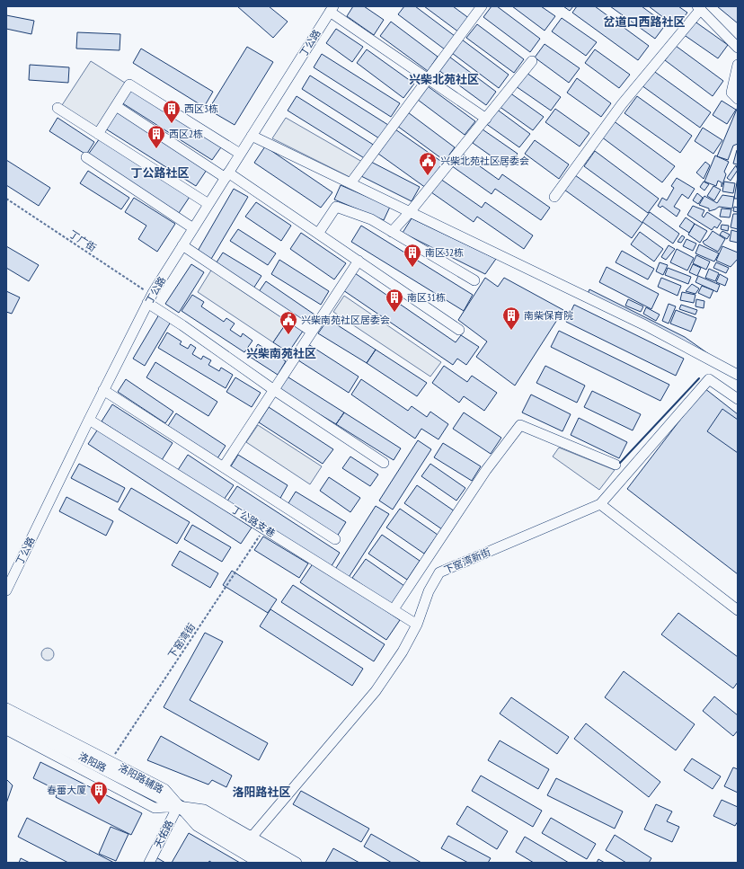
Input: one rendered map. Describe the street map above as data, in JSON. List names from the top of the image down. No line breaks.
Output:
{"streets":{"main road":["洛阳路"],"street":["丁公路","丁公路支巷","下窑湾新街","洛阳路辅路","天佑路"],"path":["丁广街","下窑湾街"]},"crossings":[["丁公路","丁广街"],["丁公路","丁公路支巷"],["丁公路支巷","下窑湾新街"],["丁公路支巷","下窑湾街"],["下窑湾新街","洛阳路"],["下窑湾街","洛阳路辅路"],["洛阳路","洛阳路辅路"],["洛阳路","天佑路"],["洛阳路辅路","天佑路"]],"districts":["岔道口西路社区","兴柴北苑社区","丁公路社区","兴柴南苑社区","洛阳路社区"],"places":{"building":["西区3栋","西区2栋","南区32栋","南区31栋","南柴保育院","春蕾大厦"],"public building":["兴柴北苑社区居委会","兴柴南苑社区居委会"]}}
